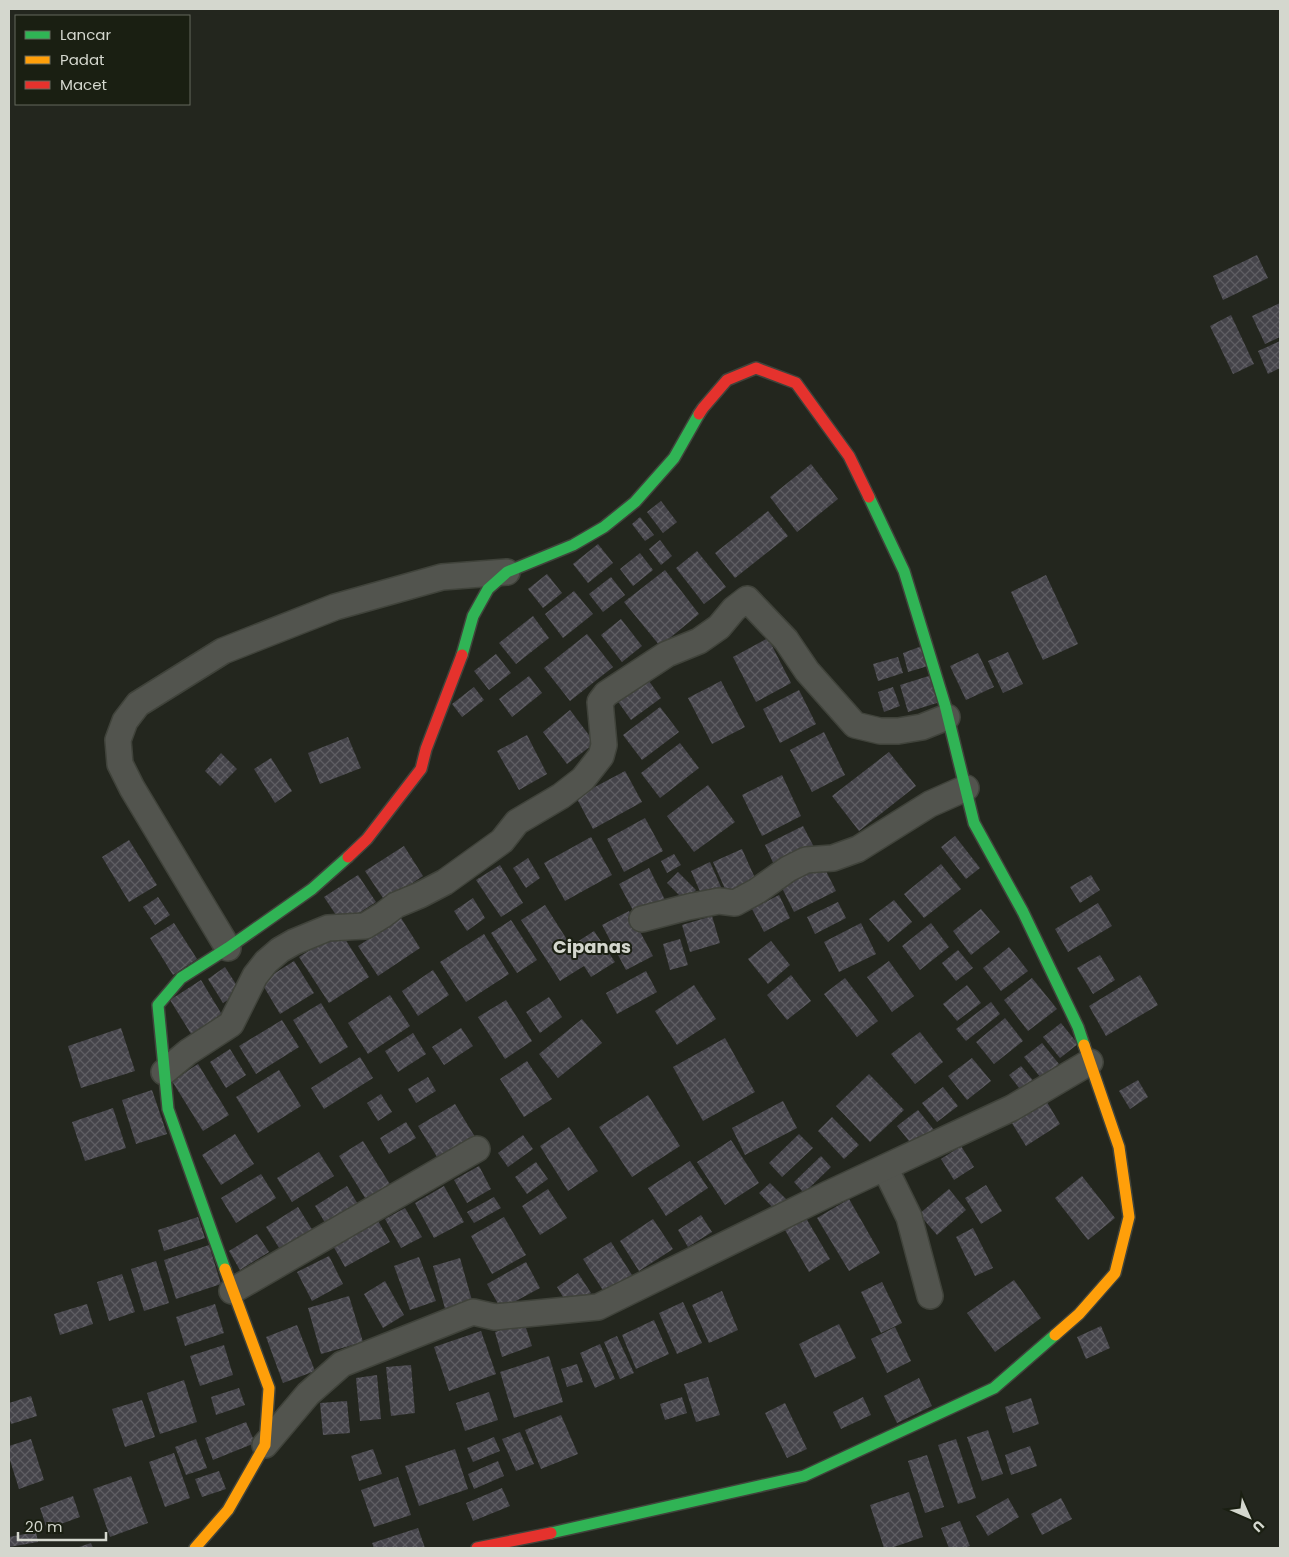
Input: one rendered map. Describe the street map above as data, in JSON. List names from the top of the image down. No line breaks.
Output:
{"districts":["Cipanas"],"legend":["Lancar","Padat","Macet"],"scale_bar":"20 m","north":"bottom right"}
